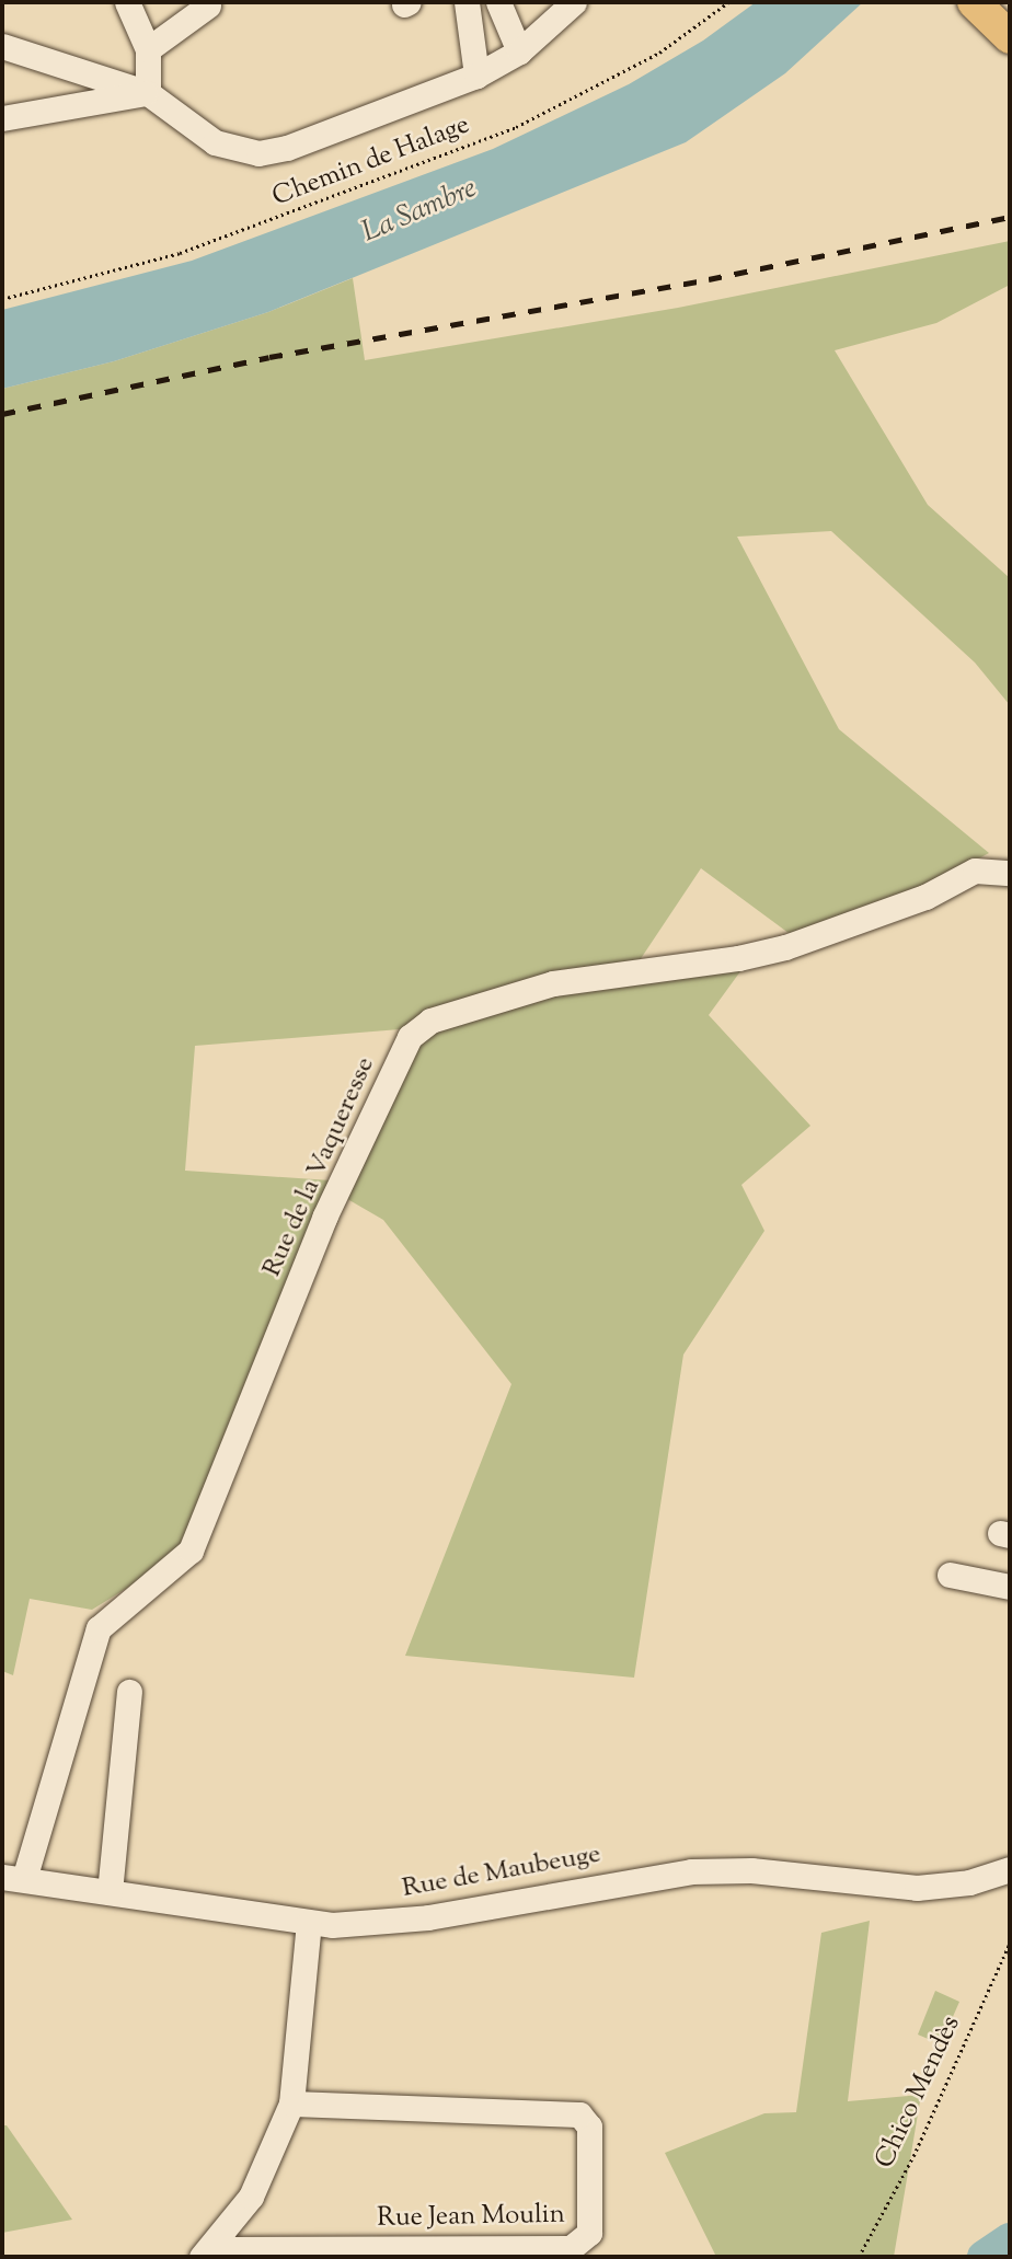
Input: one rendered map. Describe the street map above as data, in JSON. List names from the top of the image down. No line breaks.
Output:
{"streets":{"street":["Rue de la Vaqueresse","Rue de Maubeuge","Rue Jean Moulin"],"path":["Chemin de Halage","Chico Mendès"]},"crossings":[["Rue de la Vaqueresse","Rue de Maubeuge"]],"water":["La Sambre"]}
